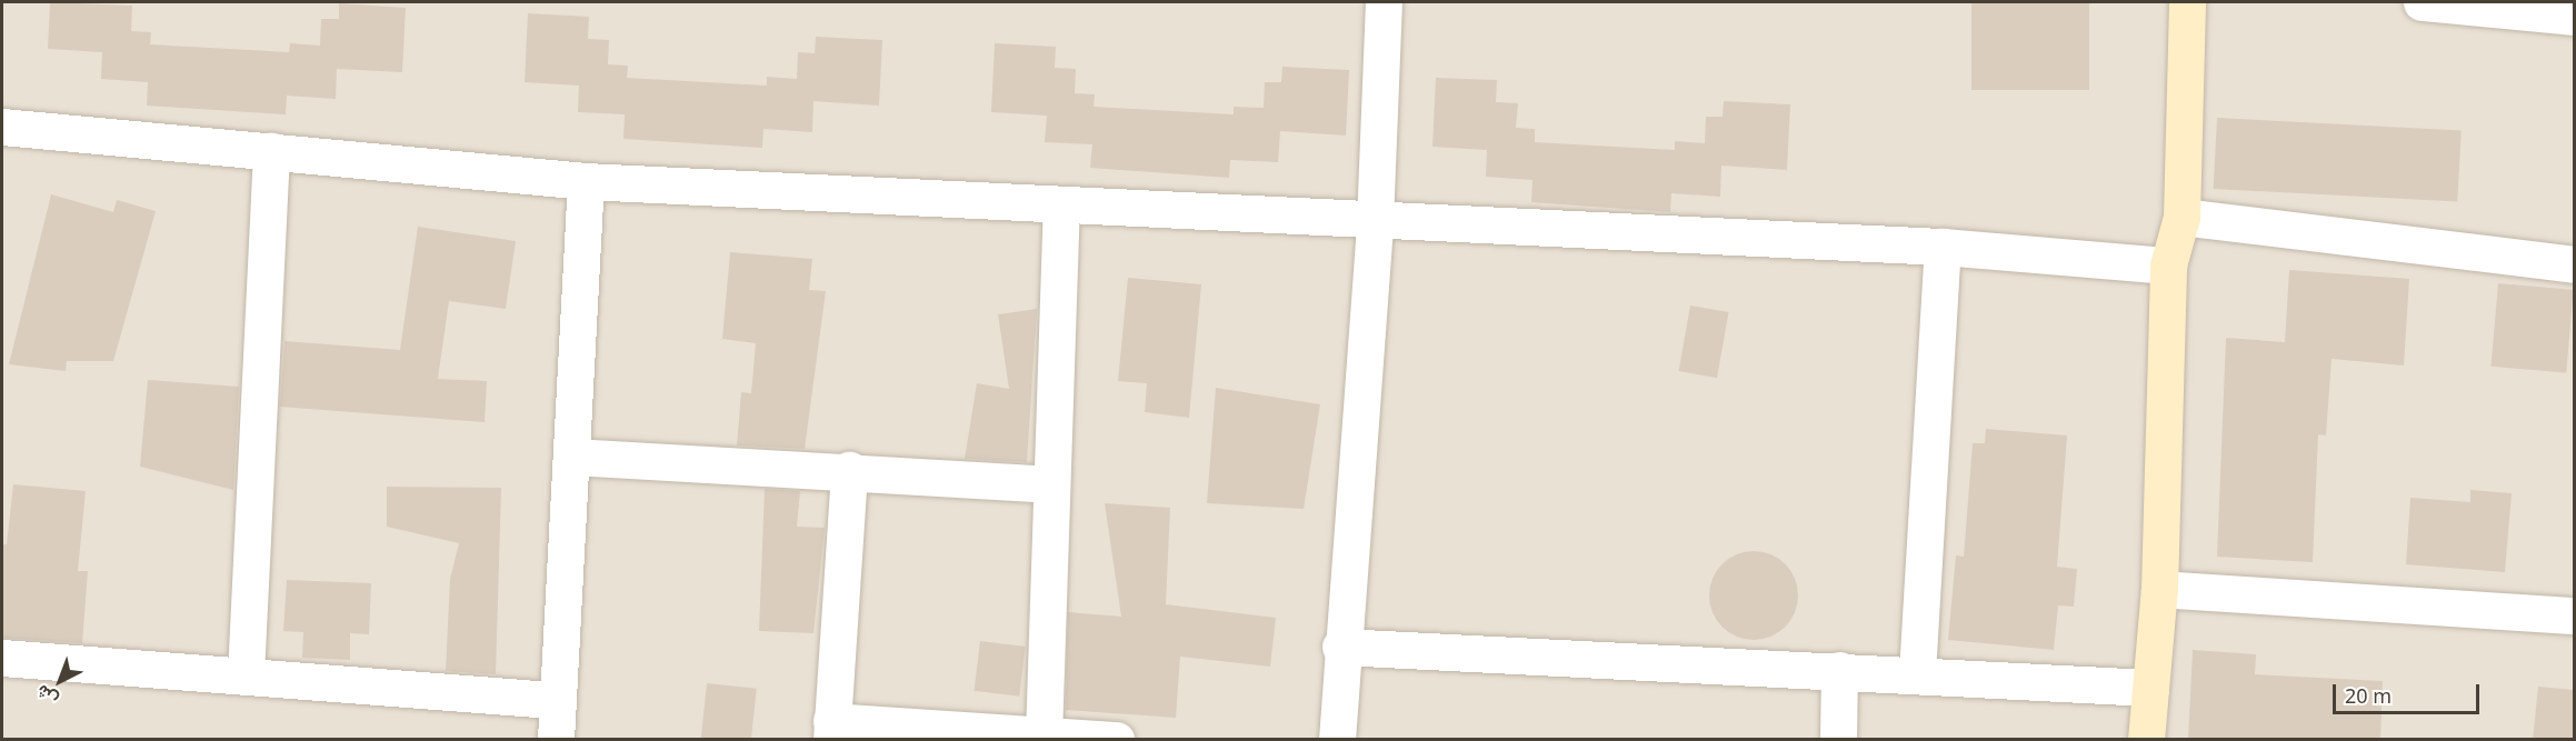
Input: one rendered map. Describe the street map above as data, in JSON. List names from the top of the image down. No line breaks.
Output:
{"scale_bar":"20 m","north":"bottom left"}
